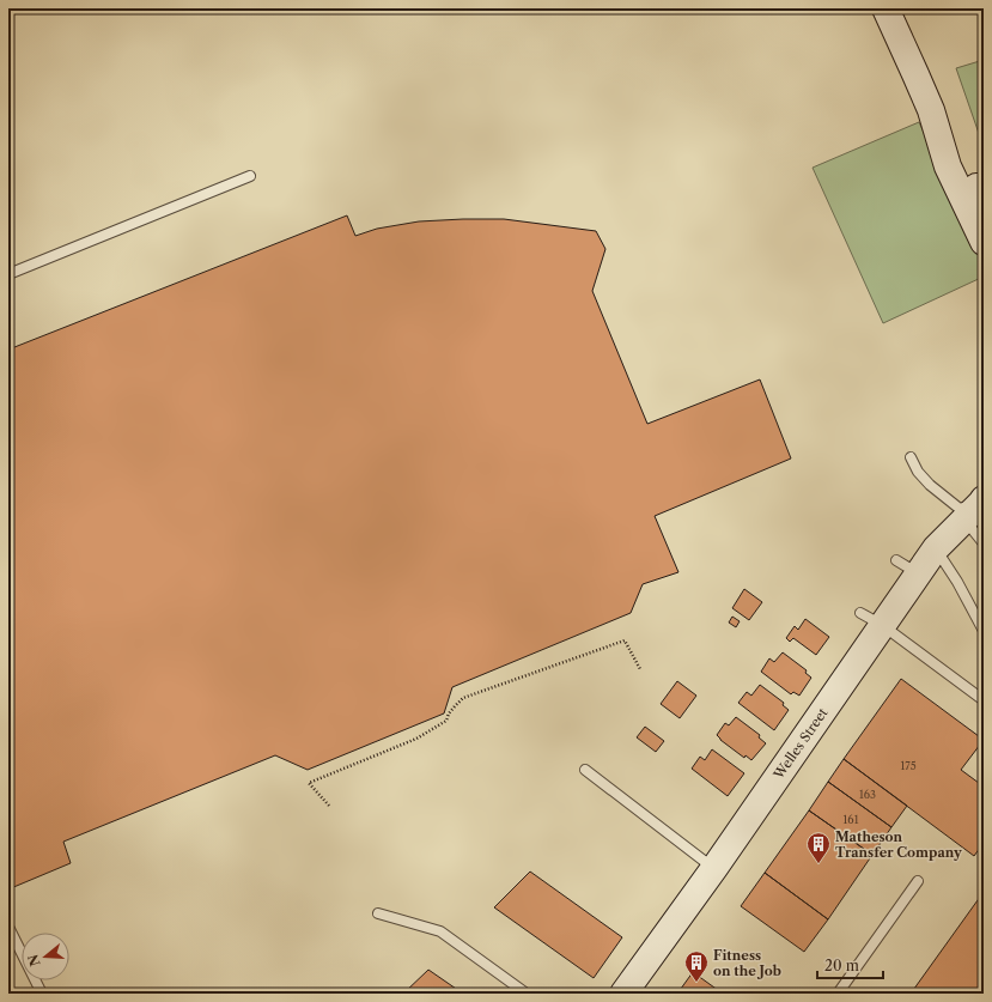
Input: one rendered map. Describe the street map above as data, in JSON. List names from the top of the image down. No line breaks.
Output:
{"streets":{"main road":["Welles Street"]},"places":{"building":["Matheson Transfer Company","Fitness on the Job"]},"house_numbers":["175","163","161"],"scale_bar":"20 m","north":"left"}
